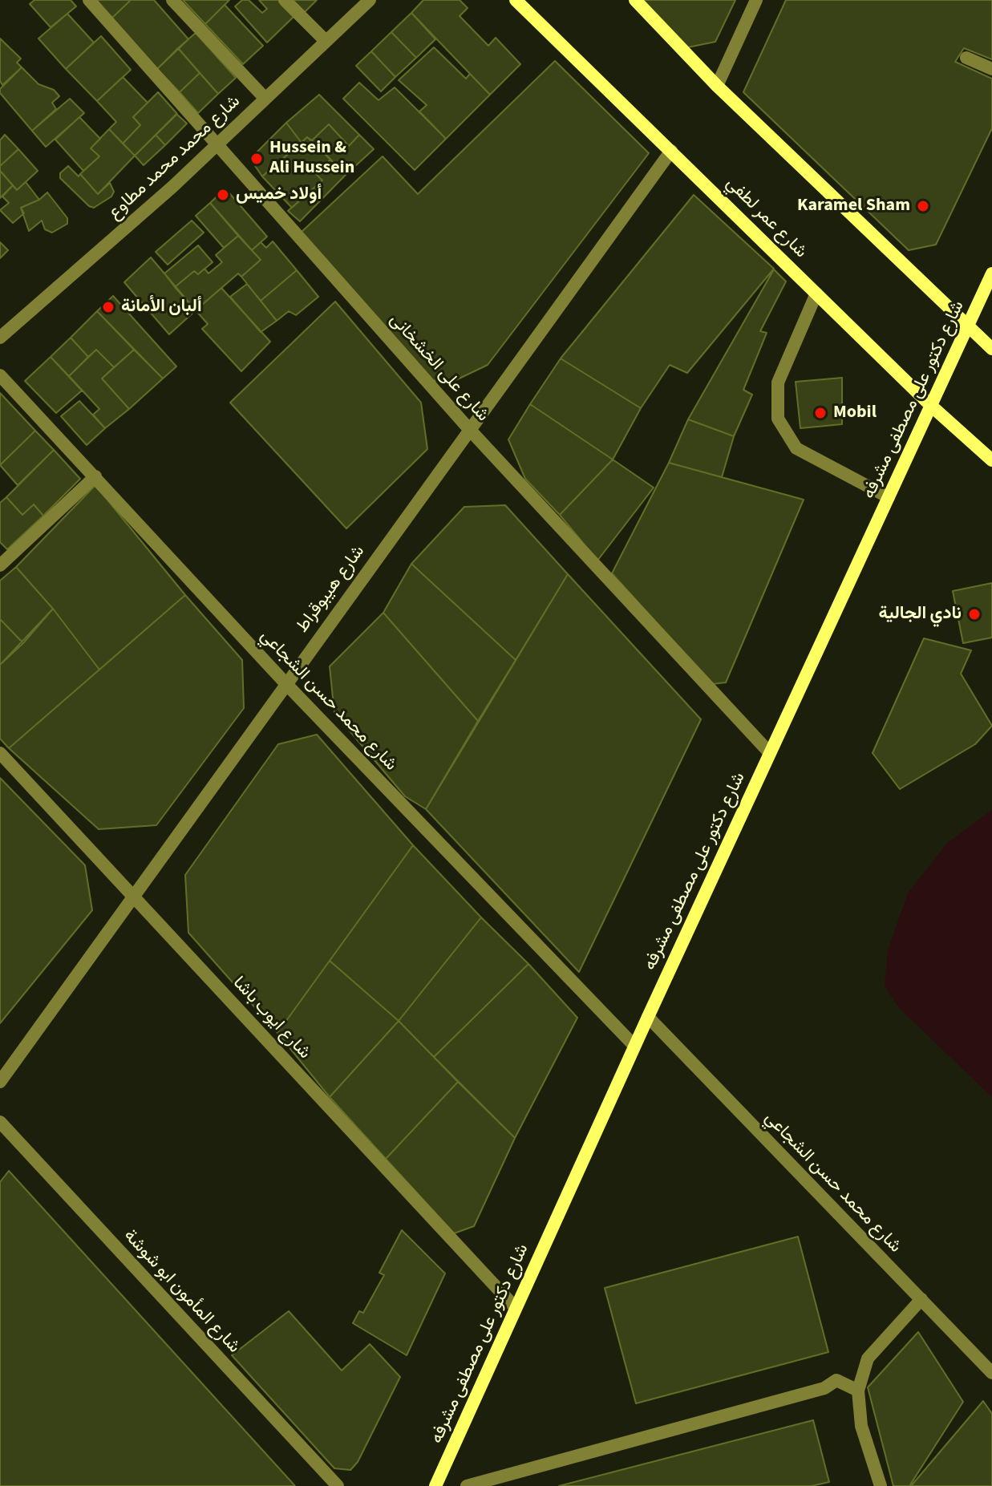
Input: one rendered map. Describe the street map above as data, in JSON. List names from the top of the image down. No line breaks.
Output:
{"streets":{"main road":["شارع عمر لطفي","شارع دكتور على مصطفى مشرفه"],"street":["شارع محمد محمد مطاوع","شارع على الخشخانى","شارع هيبوقراط","شارع محمد حسن الشجاعي","شارع ايوب باشا","شارع المأمون ابو شوشة"]},"crossings":[["شارع محمد محمد مطاوع","شارع على الخشخانى"],["شارع عمر لطفي","شارع دكتور على مصطفى مشرفه"],["شارع عمر لطفي","شارع هيبوقراط"],["شارع على الخشخانى","شارع دكتور على مصطفى مشرفه"],["شارع على الخشخانى","شارع هيبوقراط"],["شارع دكتور على مصطفى مشرفه","شارع محمد حسن الشجاعي"],["شارع دكتور على مصطفى مشرفه","شارع ايوب باشا"],["شارع هيبوقراط","شارع محمد حسن الشجاعي"],["شارع هيبوقراط","شارع ايوب باشا"]],"places":["Hussein & Ali Hussein","أولاد خميس","Karamel Sham","ألبان الأمانة","Mobil","نادي الجالية"]}
